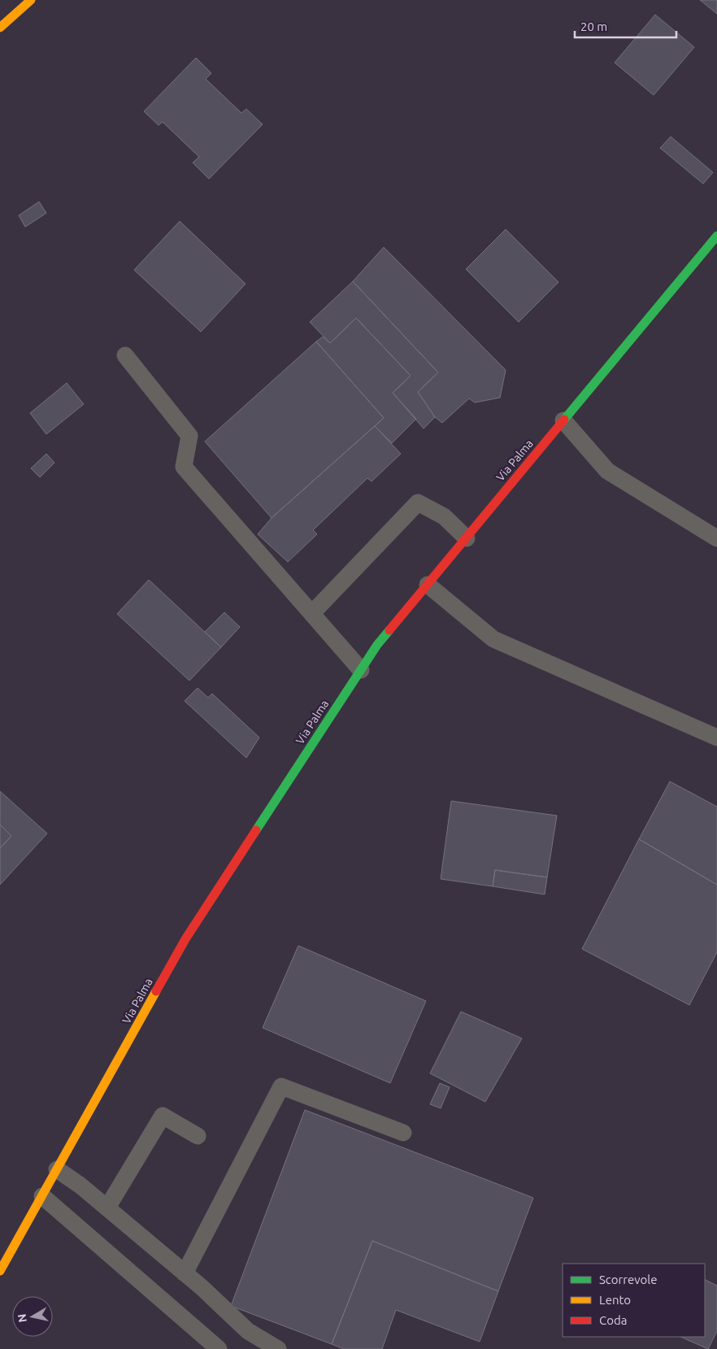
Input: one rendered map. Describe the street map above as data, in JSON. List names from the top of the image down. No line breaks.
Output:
{"streets":{"main road":["Via Palma"]},"legend":["Scorrevole","Lento","Coda"],"scale_bar":"20 m","north":"left"}
